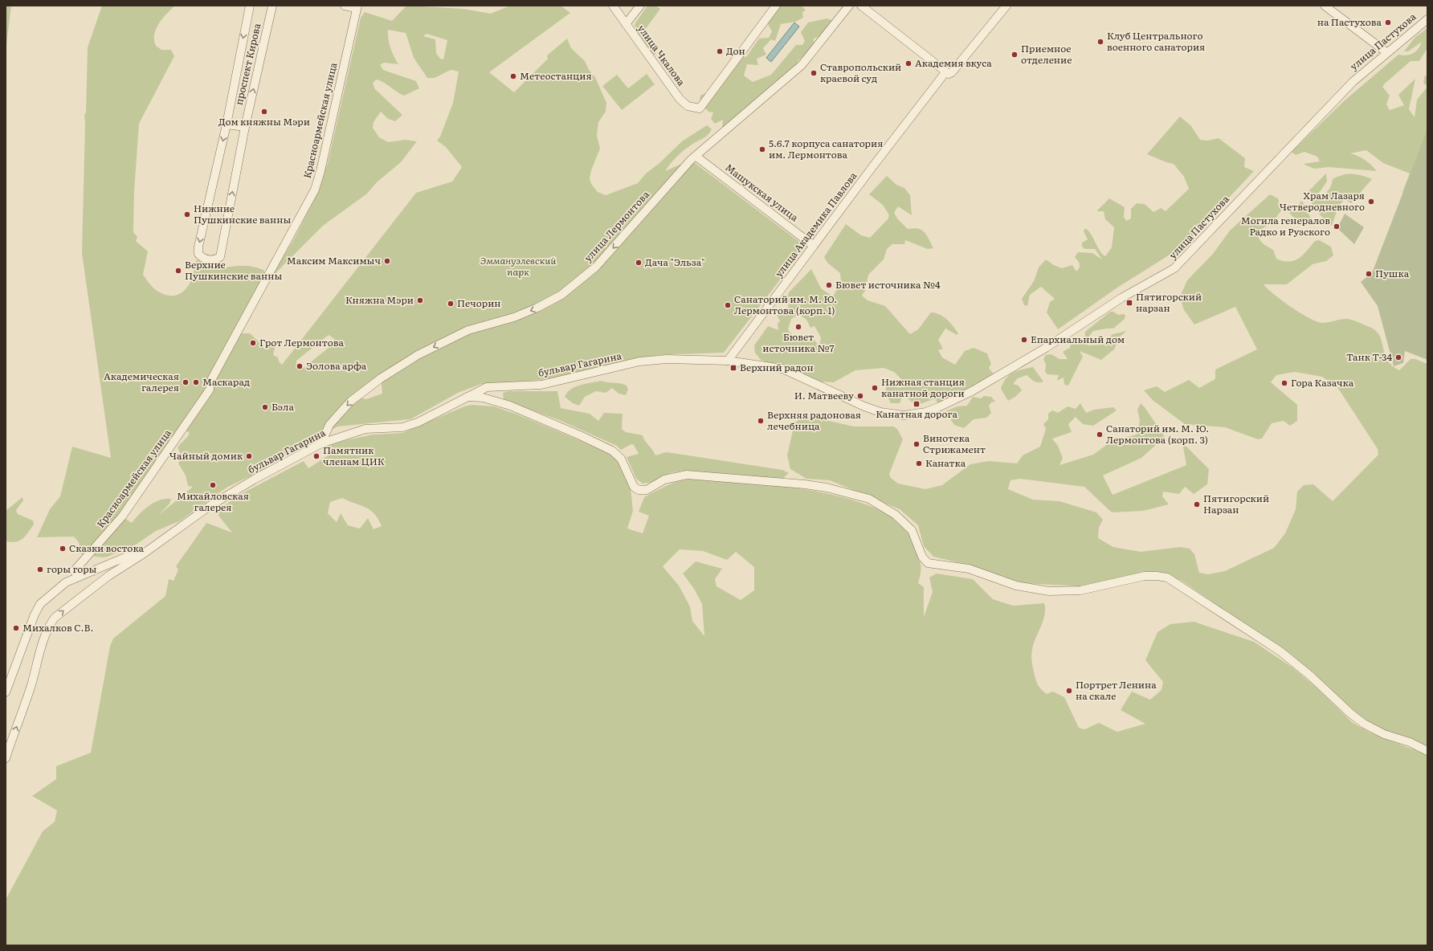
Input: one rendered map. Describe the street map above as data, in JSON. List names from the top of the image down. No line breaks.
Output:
{"streets":{"street":["улица Пастухова","улица Чкалова","проспект Кирова","Красноармейская улица","Машукская улица","улица Академика Павлова","улица Лермонтова","бульвар Гагарина"]},"crossings":[["улица Пастухова","бульвар Гагарина"],["Красноармейская улица","бульвар Гагарина"],["Машукская улица","улица Академика Павлова"],["Машукская улица","улица Лермонтова"],["улица Академика Павлова","бульвар Гагарина"],["улица Лермонтова","бульвар Гагарина"]],"one_way":["улица Лермонтова"],"parks":["Эммануэлевский парк"],"places":{"other":["на Пастухова","Клуб Центрального военного санатория","Дон","Приемное отделение","Академия вкуса","Ставропольский краевой суд","Метеостанция","Дом княжны Мэри","5.6.7 корпуса санатория им. Лермонтова","Храм Лазаря Четверодневного","Нижние Пушкинские ванны","Могила генералов Радко и Рузского","Максим Максимыч","Дача \"Эльза\"","Верхние Пушкинские ванны","Пушка","Бювет источника №4","Княжна Мэри","Печорин","Санаторий им. М. Ю. Лермонтова (корп. 1)","Бювет источника №7","Епархиальный дом","Грот Лермонтова","Танк Т-34","Эолова арфа","Академическая галерея","Маскарад","Гора Казачка","Нижная станция канатной дороги","И. Матвееву","Бэла","Верхняя радоновая лечебница","Санаторий им. М. Ю. Лермонтова (корп. 3)","Винотека Стрижамент","Чайный домик","Памятник членам ЦИК","Канатка","Михайловская галерея","Пятигорский Нарзан","Сказки востока","горы горы","Михалков С.В.","Портрет Ленина на скале"],"transit":["Пятигорский нарзан","Верхний радон","Канатная дорога"]}}
